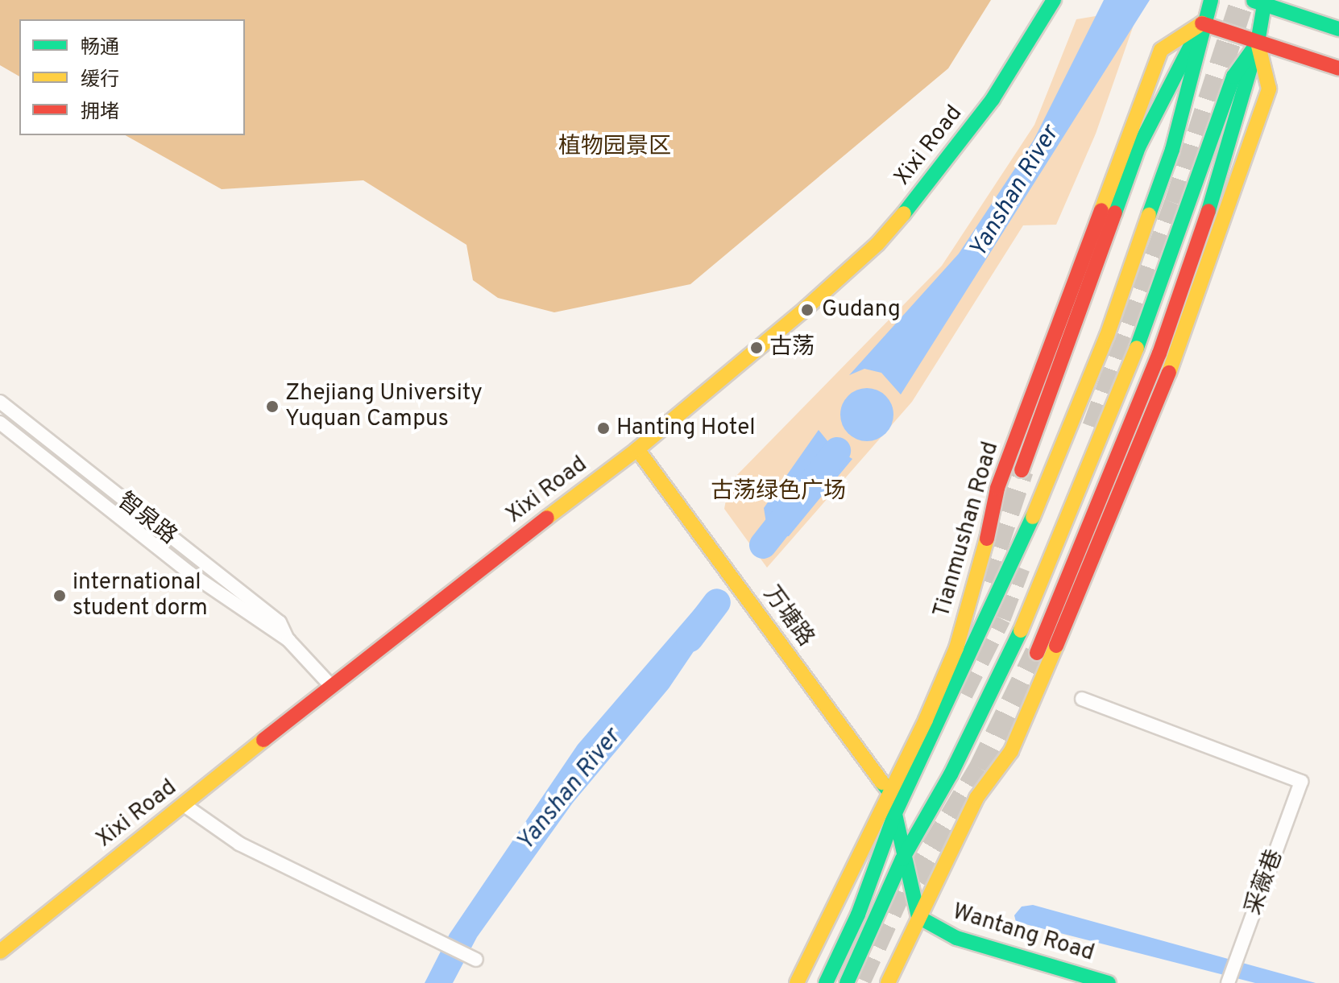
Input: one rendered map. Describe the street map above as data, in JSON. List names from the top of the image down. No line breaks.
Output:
{"streets":{"main road":["Xixi Road","Tianmushan Road","万塘路","Wantang Road"],"street":["智泉路","采薇巷"]},"crossings":[["Xixi Road","智泉路"],["Xixi Road","万塘路"],["Tianmushan Road","万塘路"],["Tianmushan Road","Wantang Road"],["万塘路","Wantang Road"]],"water":["Yanshan River"],"parks":["植物园景区","古荡绿色广场"],"places":["Gudang","古荡","Zhejiang University Yuquan Campus","Hanting Hotel","international student dorm"],"legend":["畅通","缓行","拥堵"]}
